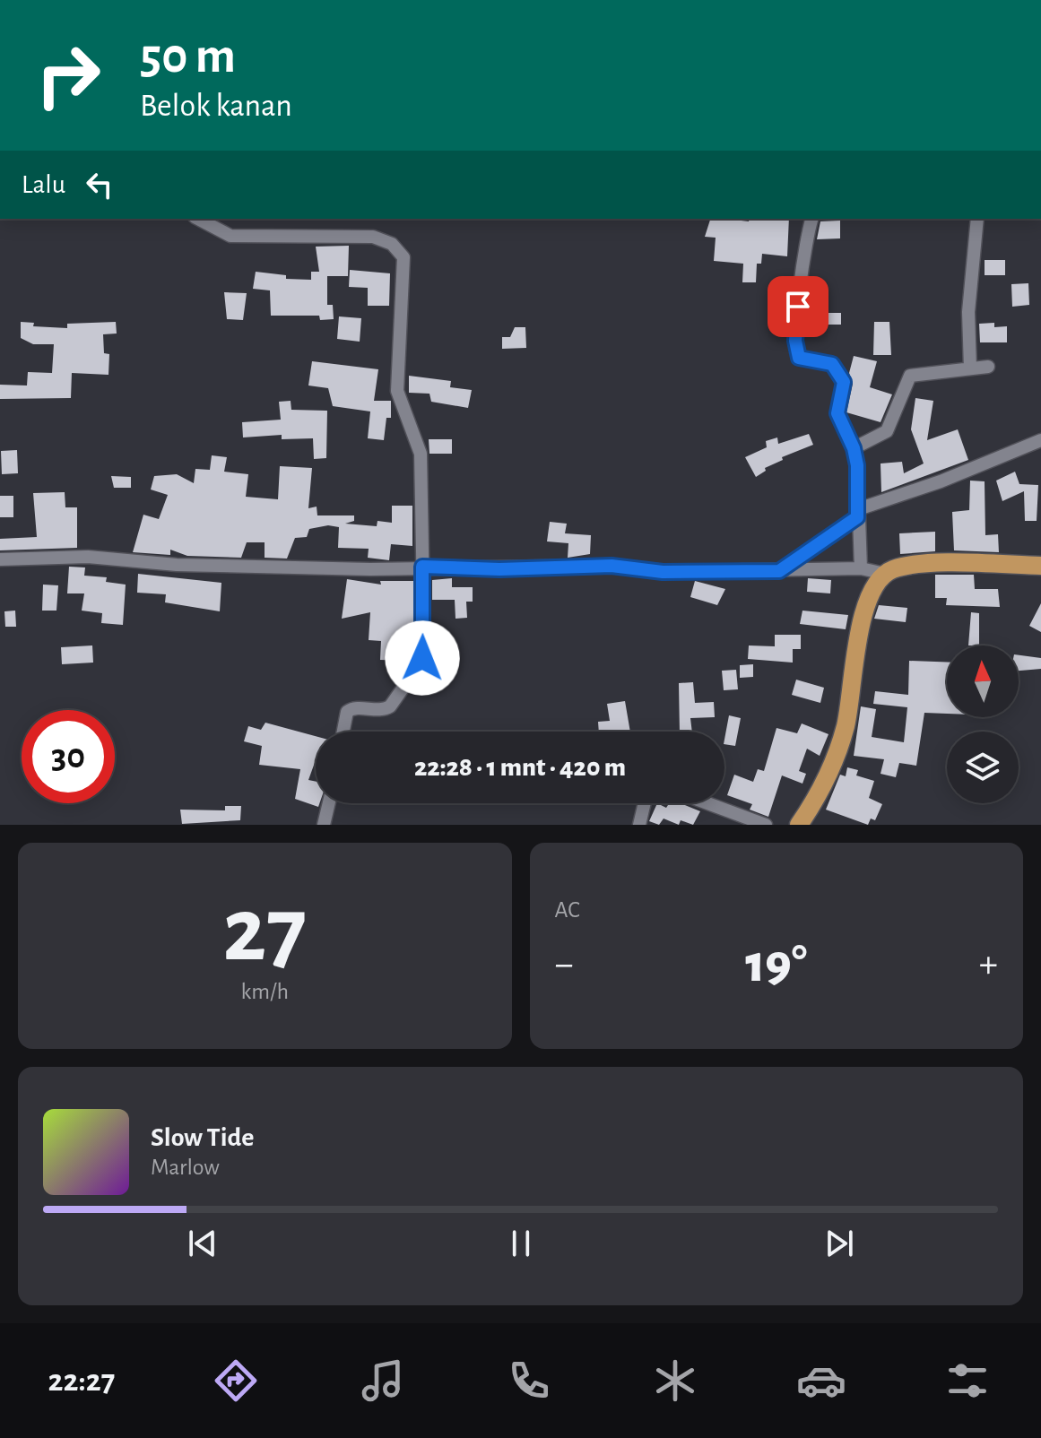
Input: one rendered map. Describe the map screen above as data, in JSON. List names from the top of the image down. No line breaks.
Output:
{"north":"top","page":{"turn":["50 m","Belok kanan"],"then":"Lalu","limit":"30","trip":"22:28 · 1 mnt · 420 m","tile":[["27","km/h"],"AC"],"heat":["−","19°","+"],"song":["Slow Tide","Marlow"],"tabs":"22:27"}}
